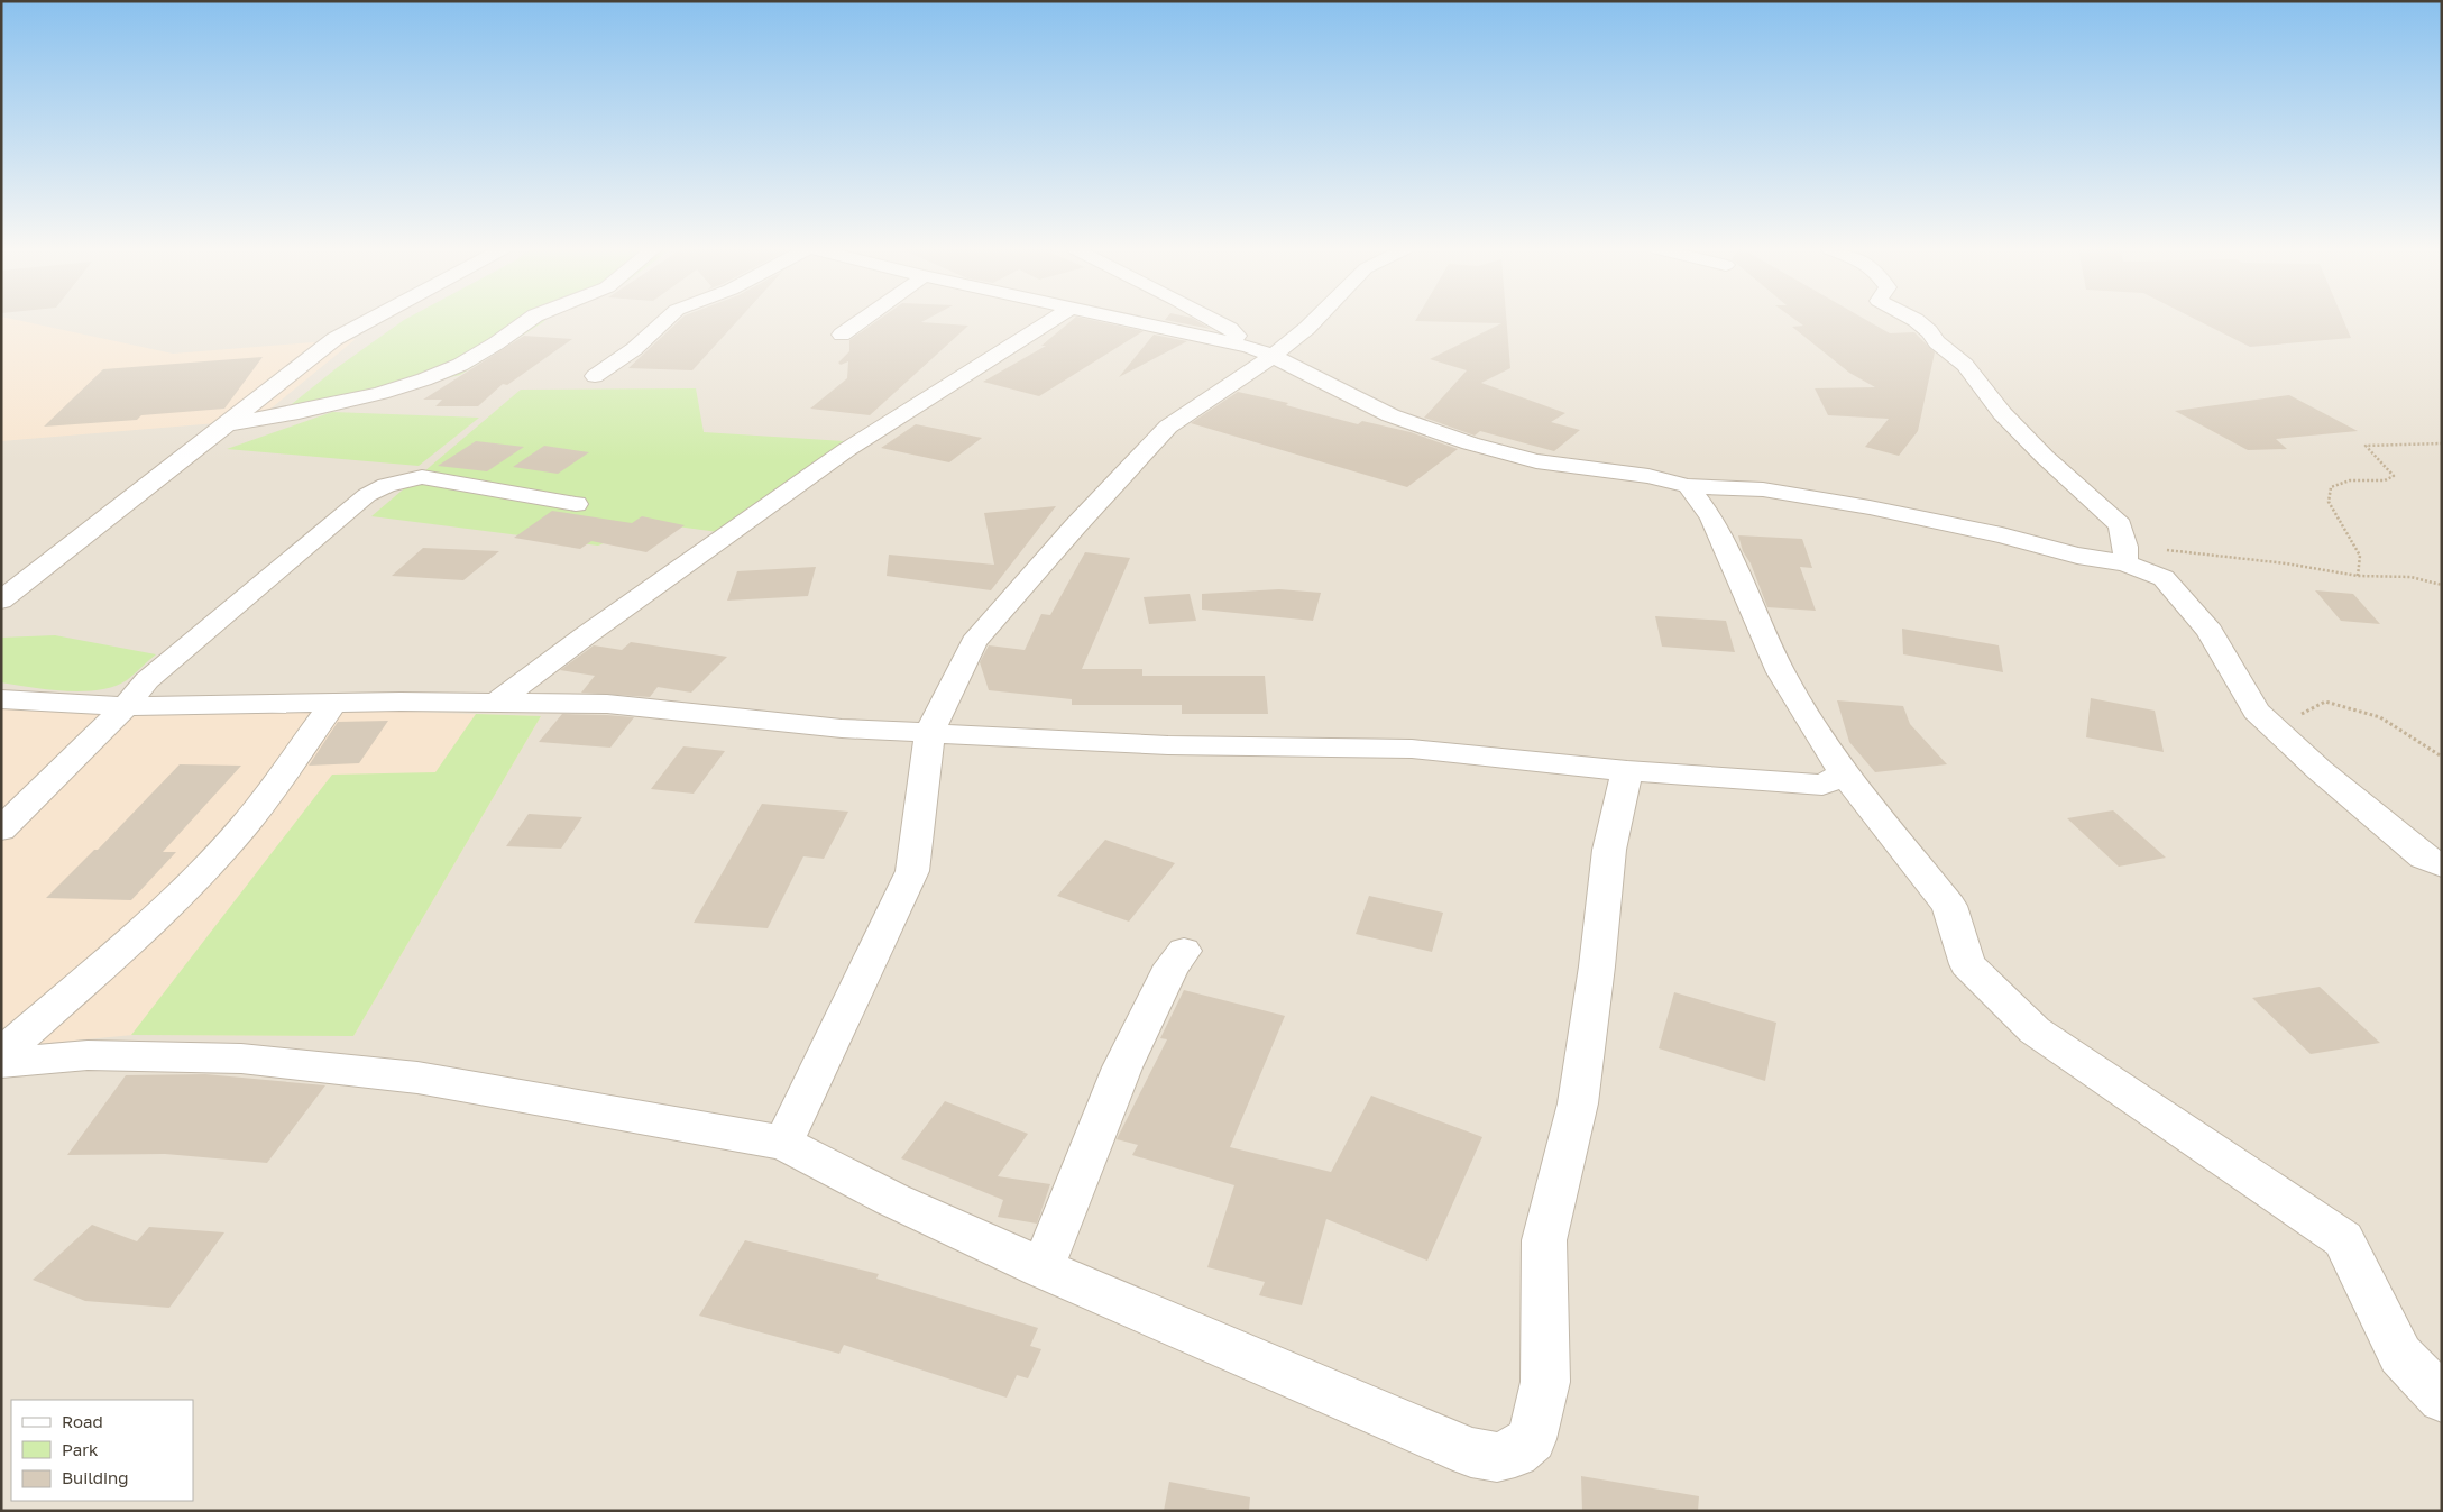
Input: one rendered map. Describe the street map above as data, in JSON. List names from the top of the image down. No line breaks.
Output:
{"legend":["Road","Park","Building"]}
